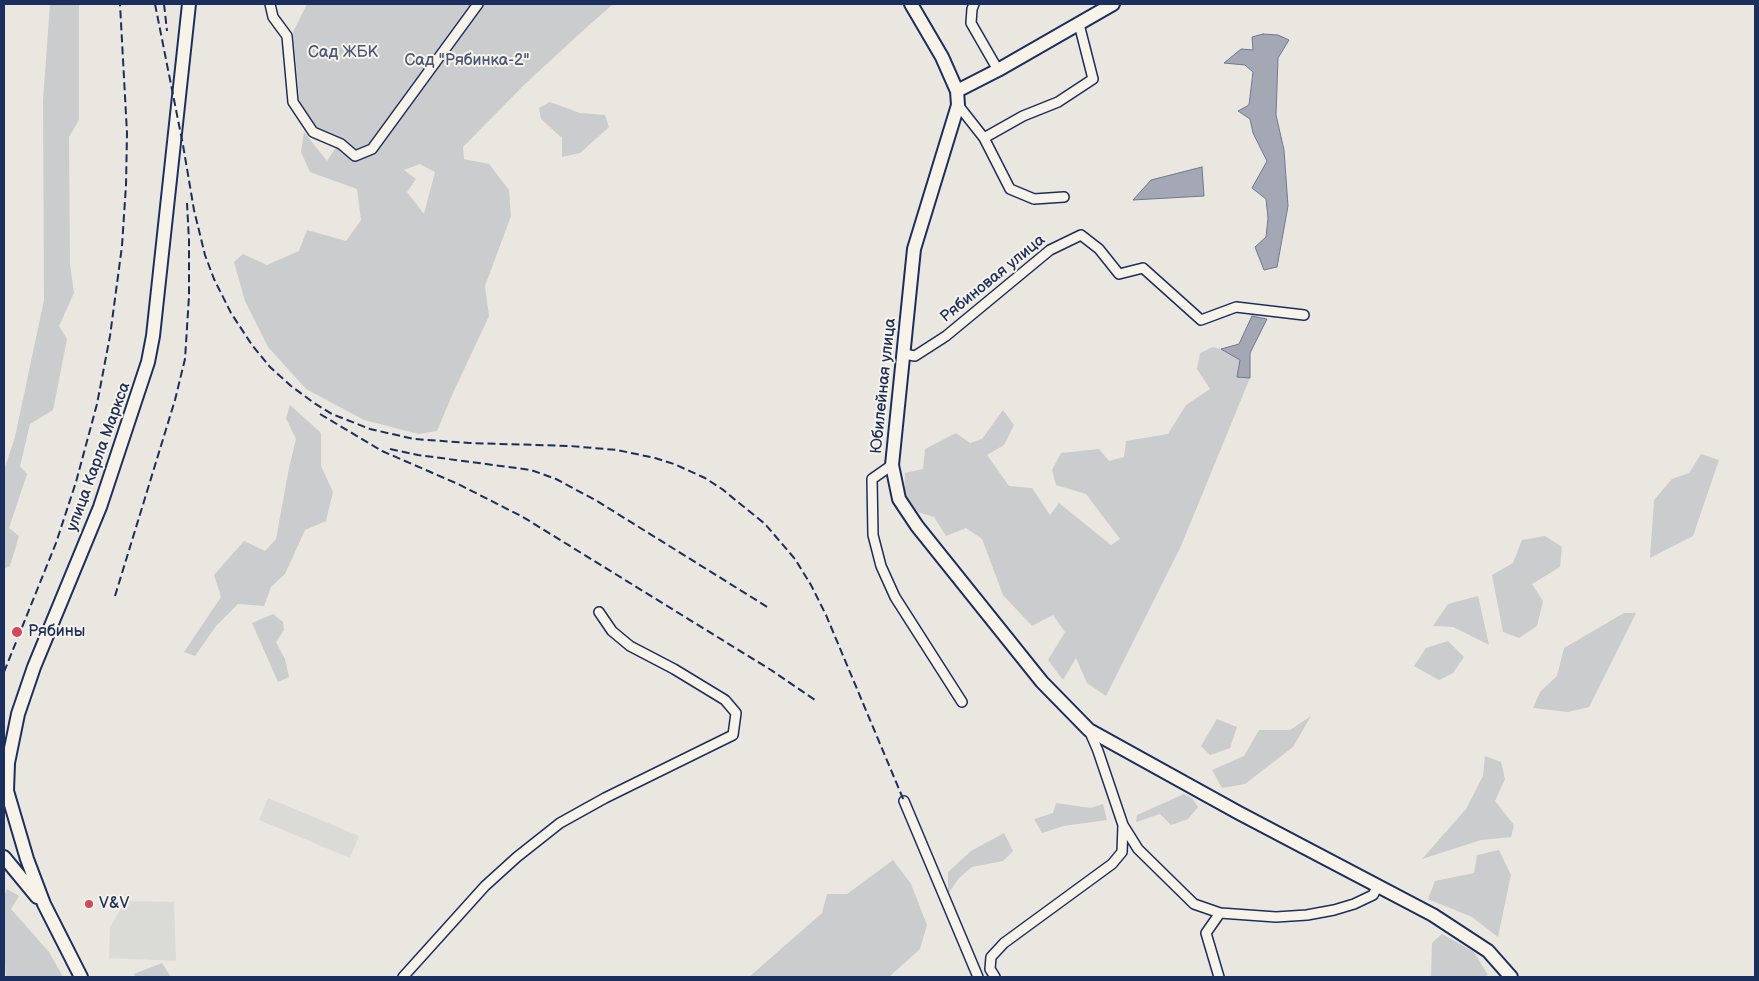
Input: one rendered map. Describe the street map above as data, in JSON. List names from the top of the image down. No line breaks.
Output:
{"streets":{"street":["Рябиновая улица","Юбилейная улица","улица Карла Маркса"]},"crossings":[["Рябиновая улица","Юбилейная улица"]],"parks":["Сад ЖБК","Сад \"Рябинка-2\""],"places":["Рябины","V&V"]}
